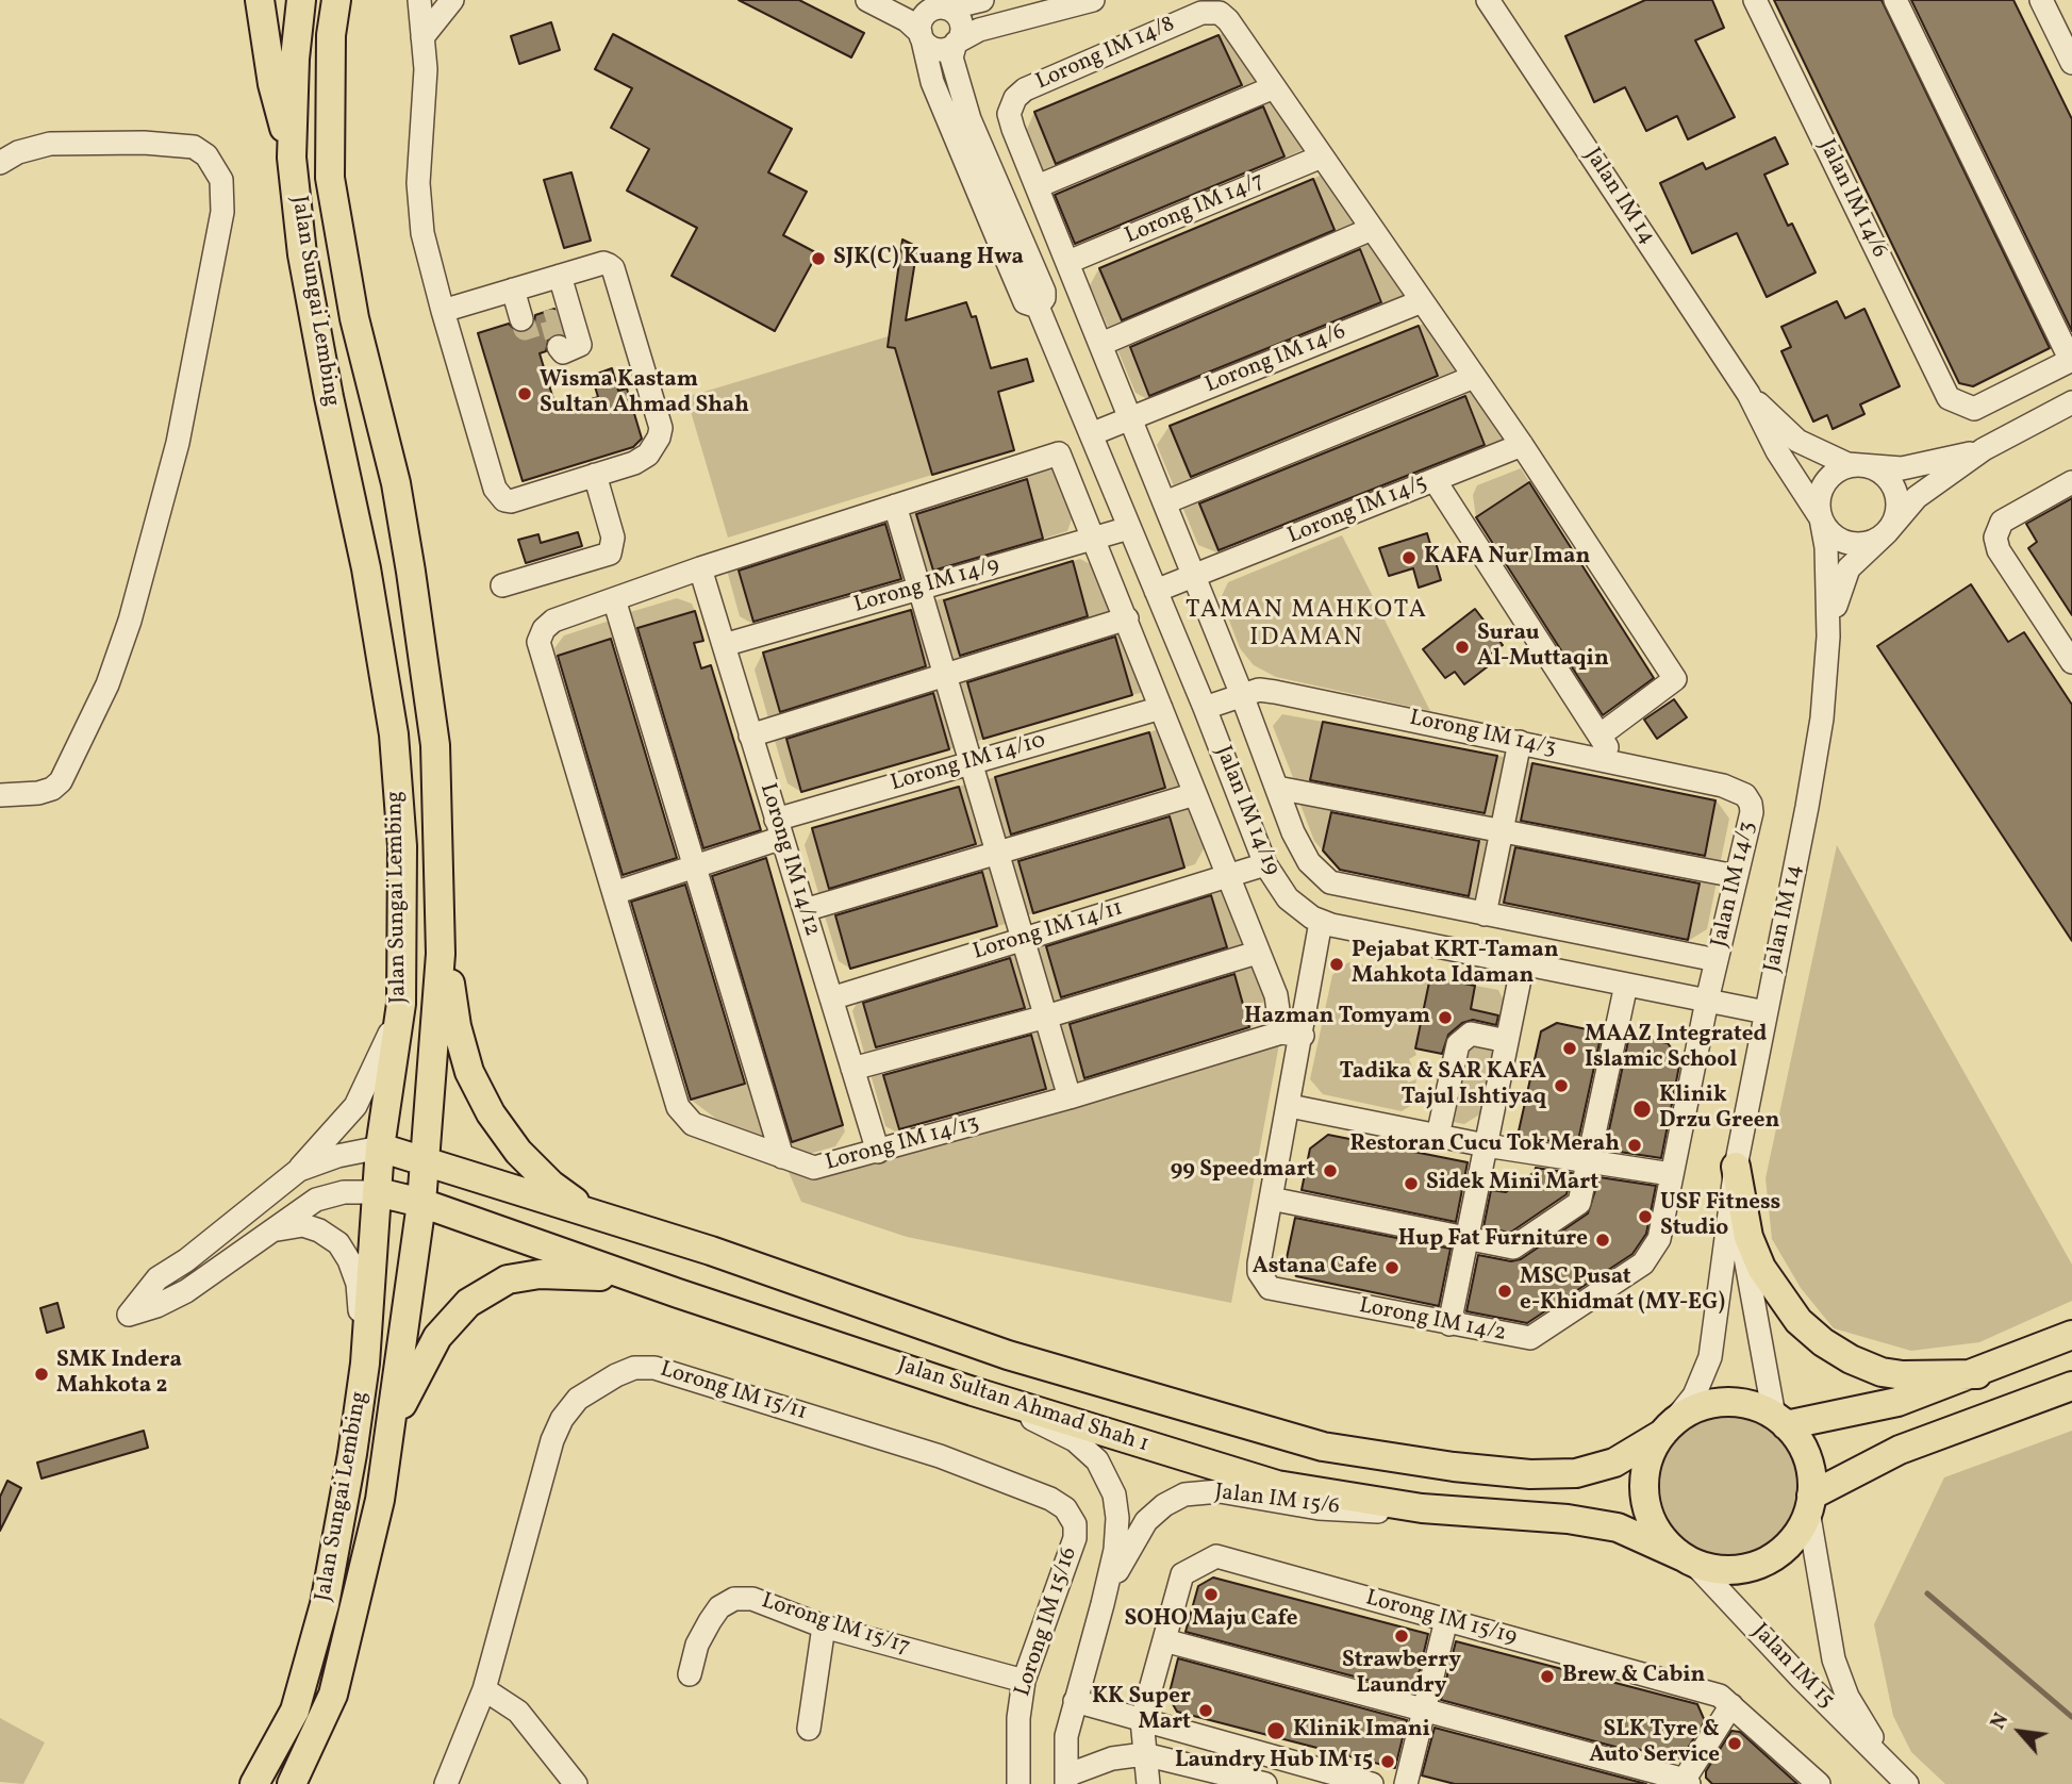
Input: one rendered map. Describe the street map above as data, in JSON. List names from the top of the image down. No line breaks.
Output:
{"streets":{"main road":["Jalan Sungai Lembing","Jalan Sultan Ahmad Shah 1"],"street":["Lorong IM 14/8","Jalan IM 14","Jalan IM 14/6","Lorong IM 14/7","Lorong IM 14/6","Lorong IM 14/5","Lorong IM 14/9","Lorong IM 14/3","Lorong IM 14/10","Jalan IM 14/19","Lorong IM 14/12","Jalan IM 14/3","Lorong IM 14/11","Lorong IM 14/13","Lorong IM 14/2","Lorong IM 15/11","Jalan IM 15/6","Lorong IM 15/19","Lorong IM 15/16","Lorong IM 15/17","Jalan IM 15"]},"crossings":[["Lorong IM 14/8","Jalan IM 14/19"],["Jalan IM 14","Jalan IM 14/19"],["Jalan IM 14","Jalan Sultan Ahmad Shah 1"],["Jalan IM 14","Jalan IM 15"],["Lorong IM 14/7","Jalan IM 14/19"],["Jalan Sungai Lembing","Jalan Sultan Ahmad Shah 1"],["Lorong IM 14/6","Jalan IM 14/19"],["Lorong IM 14/5","Jalan IM 14/19"],["Lorong IM 14/9","Jalan IM 14/19"],["Lorong IM 14/9","Lorong IM 14/12"],["Lorong IM 14/3","Jalan IM 14/19"],["Lorong IM 14/3","Jalan IM 14/3"],["Lorong IM 14/10","Lorong IM 14/12"],["Lorong IM 14/10","Lorong IM 14/13"],["Jalan IM 14/19","Jalan IM 14/3"],["Jalan IM 14/19","Lorong IM 14/11"],["Jalan IM 14/19","Lorong IM 14/2"],["Lorong IM 14/12","Lorong IM 14/11"],["Lorong IM 14/12","Lorong IM 14/13"],["Jalan IM 14/3","Lorong IM 14/2"],["Lorong IM 15/11","Lorong IM 15/16"],["Jalan Sultan Ahmad Shah 1","Jalan IM 15/6"],["Jalan Sultan Ahmad Shah 1","Jalan IM 15"],["Lorong IM 15/16","Lorong IM 15/17"]],"districts":["TAMAN MAHKOTA IDAMAN"],"places":["SJK(C) Kuang Hwa","Wisma Kastam Sultan Ahmad Shah","KAFA Nur Iman","Surau Al-Muttaqin","Pejabat KRT-Taman Mahkota Idaman","Hazman Tomyam","MAAZ Integrated Islamic School","Tadika & SAR KAFA Tajul Ishtiyaq","Klinik Drzu Green","Restoran Cucu Tok Merah","99 Speedmart","Sidek Mini Mart","USF Fitness Studio","Hup Fat Furniture","Astana Cafe","MSC Pusat e-Khidmat (MY-EG)","SMK Indera Mahkota 2","SOHO Maju Cafe","Strawberry Laundry","Brew & Cabin","KK Super Mart","Klinik Imani","SLK Tyre & Auto Service","Laundry Hub IM 15"],"north":"top left"}
